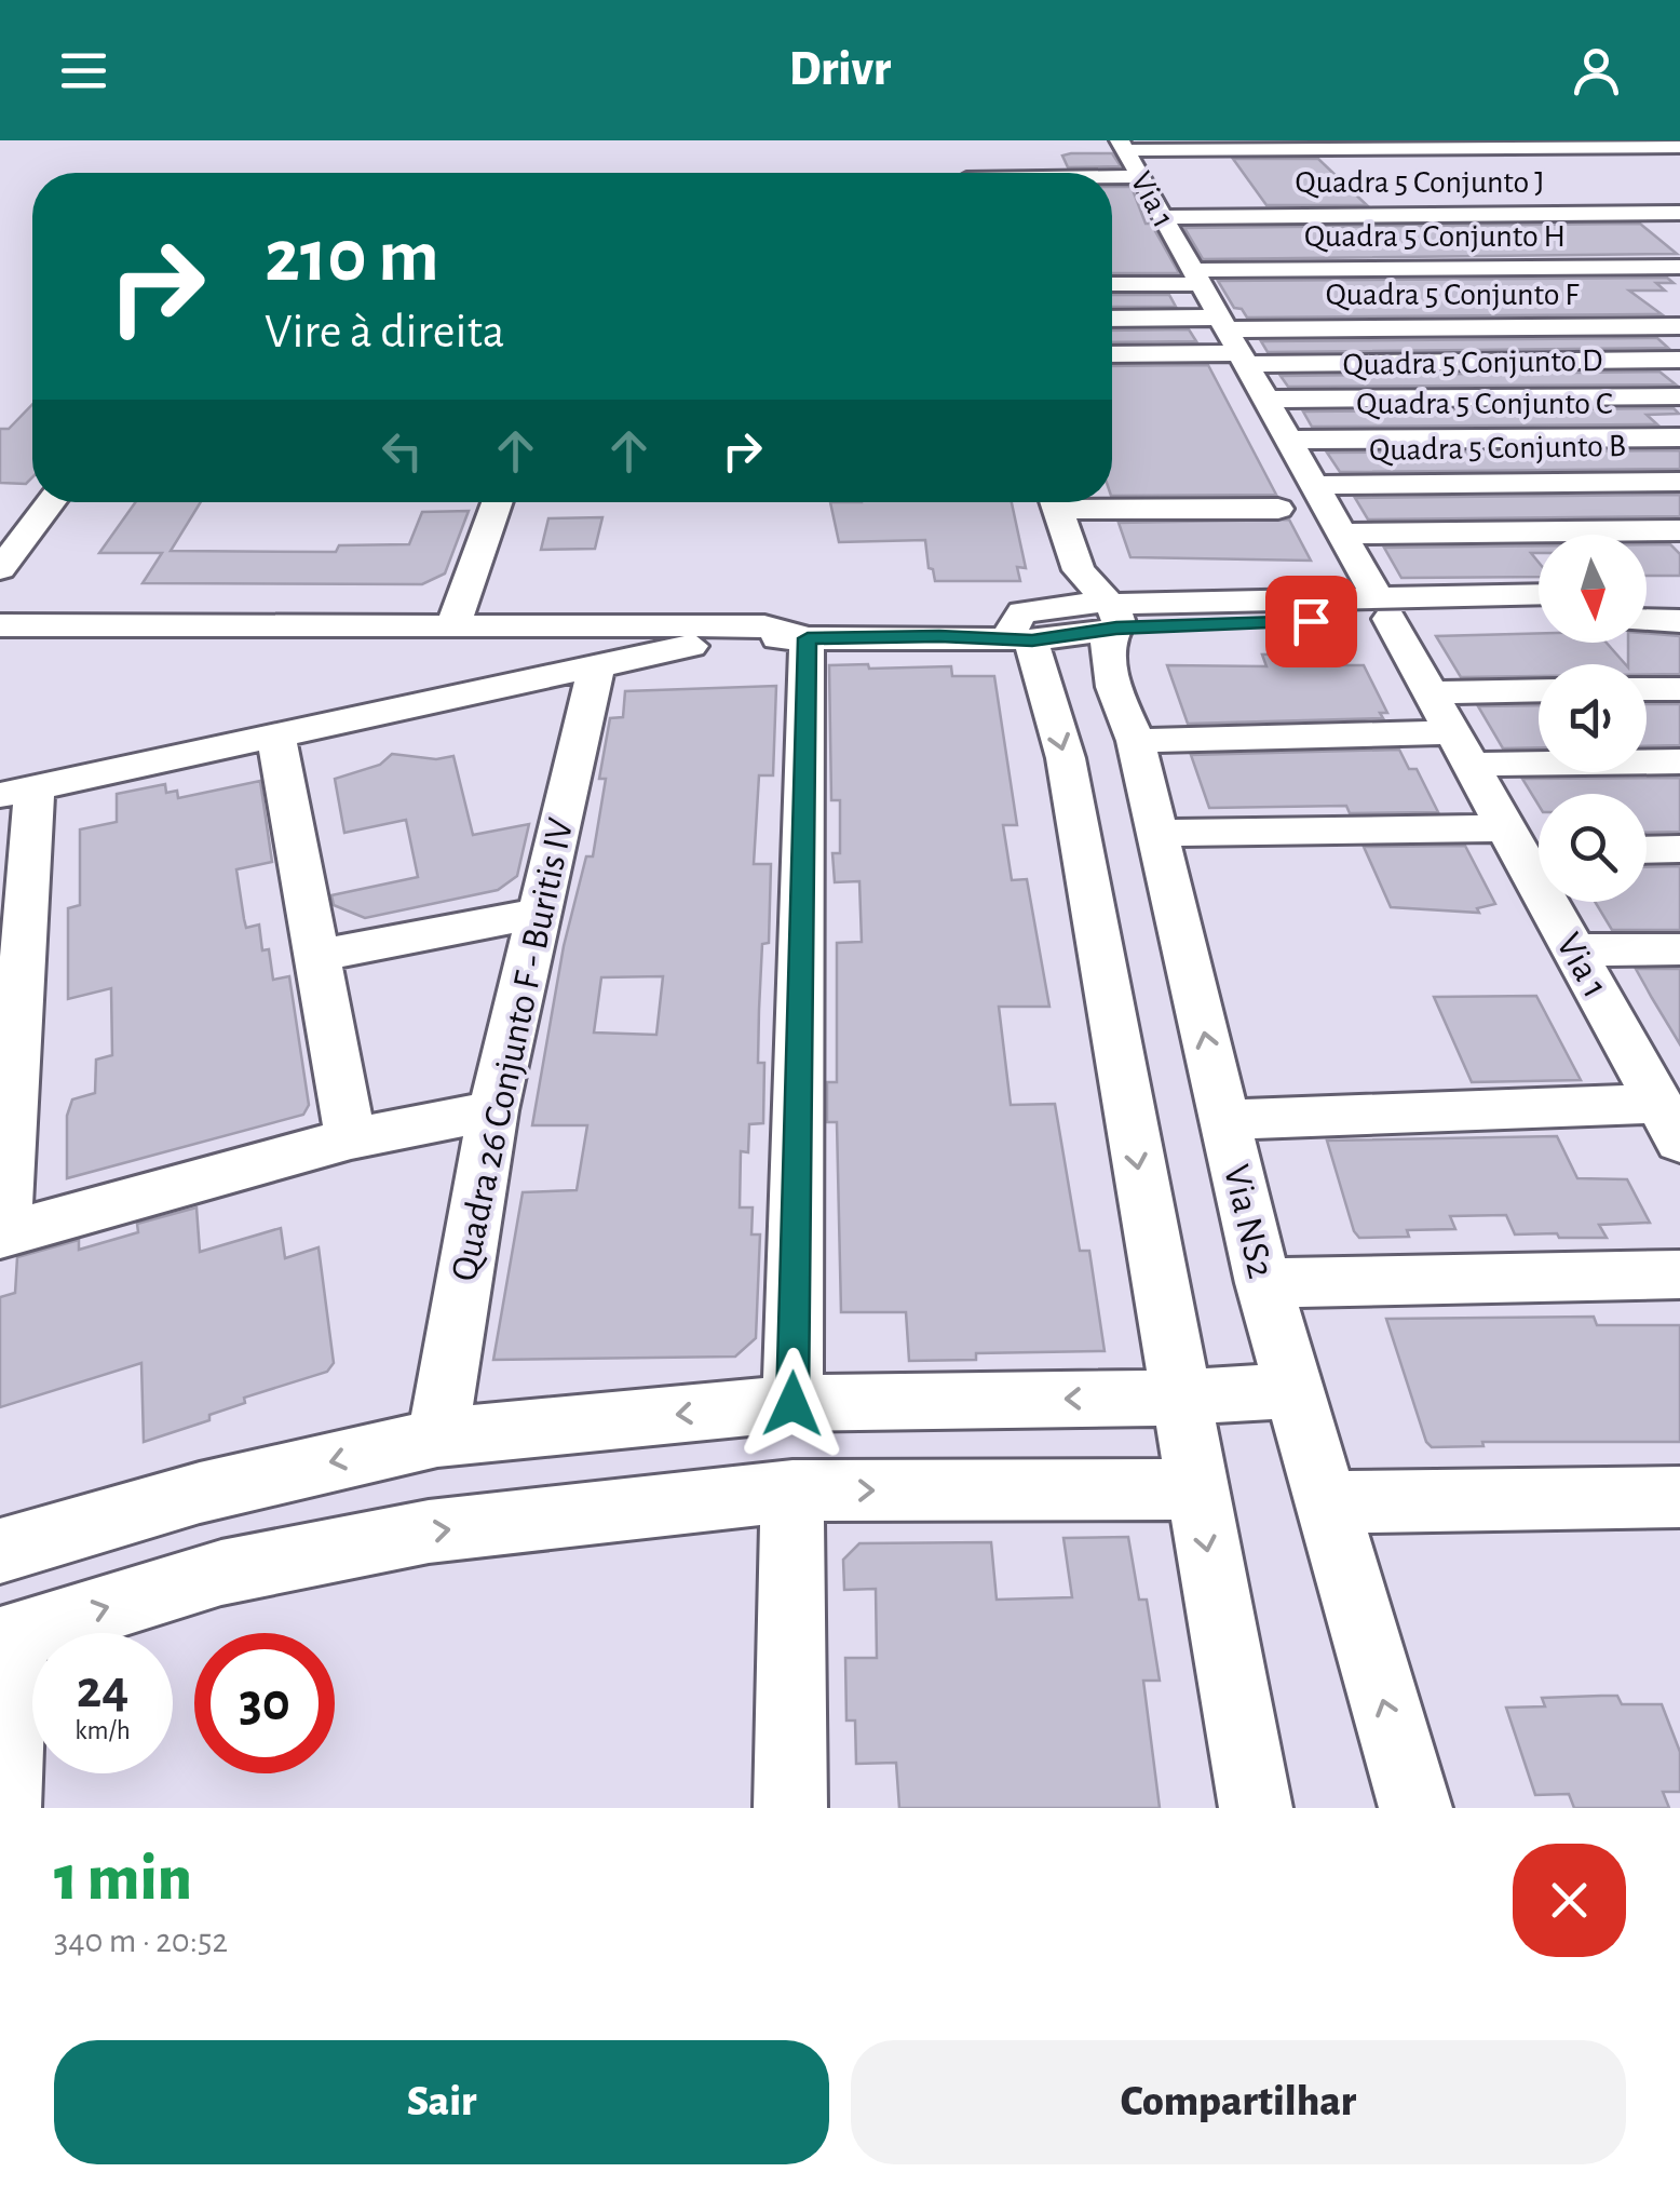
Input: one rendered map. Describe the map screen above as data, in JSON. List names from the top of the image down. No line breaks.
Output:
{"streets":{"street":["Quadra 5 Conjunto J","Via 1","Quadra 5 Conjunto H","Quadra 5 Conjunto F","Quadra 5 Conjunto D","Quadra 5 Conjunto C","Quadra 5 Conjunto B","Quadra 26 Conjunto F - Buritis IV","Via NS2"]},"crossings":[["Quadra 5 Conjunto J","Via 1"],["Via 1","Quadra 5 Conjunto H"],["Via 1","Quadra 5 Conjunto F"],["Via 1","Quadra 5 Conjunto D"],["Via 1","Quadra 5 Conjunto C"],["Via 1","Quadra 5 Conjunto B"],["Quadra 5 Conjunto H","Quadra 5 Conjunto F"]],"north":"bottom","page":{"header":"Drivr","turn":["210 m","Vire à direita"],"speed":"24 km/h","limit":"30","heading":["1 min","340 m · 20:52"],"buttons":["Sair","Compartilhar"]}}
